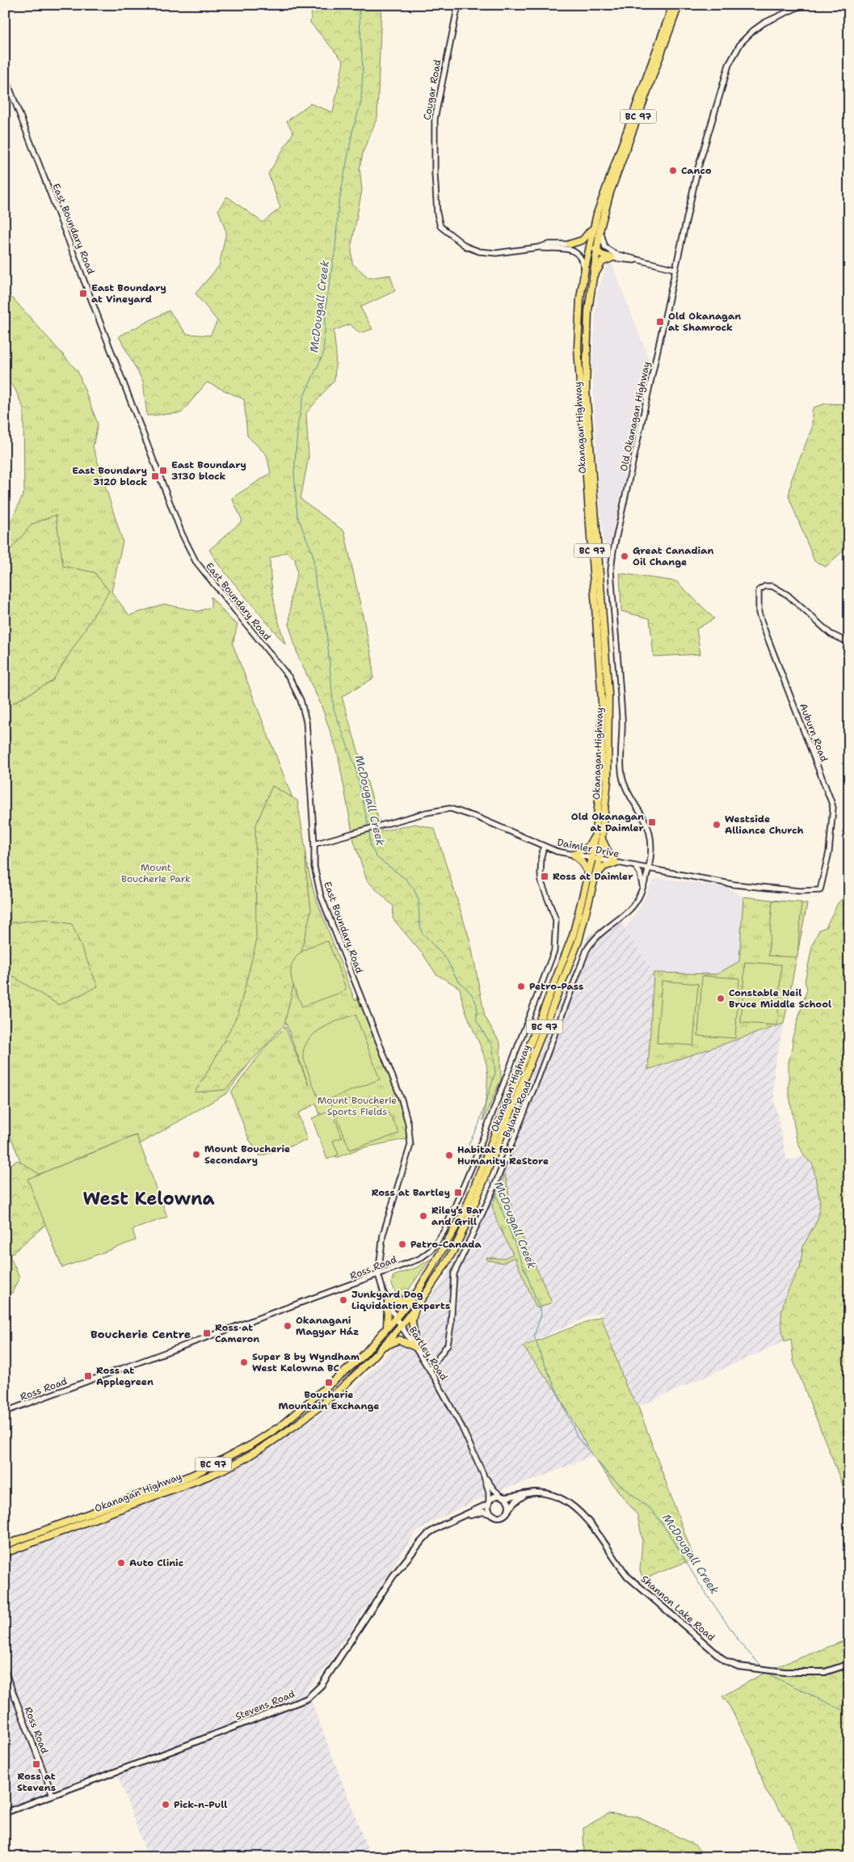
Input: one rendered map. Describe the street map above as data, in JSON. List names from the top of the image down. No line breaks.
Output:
{"streets":{"highway":["BC 97","Okanagan Highway"],"main road":["Shannon Lake Road","Stevens Road"],"street":["Cougar Road","East Boundary Road","Old Okanagan Highway","Auburn Road","Daimler Drive","Byland Road","Ross Road","Bartley Road"]},"crossings":[["East Boundary Road","Daimler Drive"],["East Boundary Road","Bartley Road"],["Old Okanagan Highway","Daimler Drive"],["Old Okanagan Highway","Byland Road"],["Okanagan Highway","Daimler Drive"],["Okanagan Highway","Bartley Road"],["Auburn Road","Daimler Drive"],["Daimler Drive","Byland Road"],["Daimler Drive","Ross Road"],["Byland Road","Bartley Road"],["Ross Road","Bartley Road"],["Ross Road","Stevens Road"],["Bartley Road","Shannon Lake Road"],["Bartley Road","Stevens Road"],["Shannon Lake Road","Stevens Road"]],"districts":["West Kelowna","Boucherie Centre"],"water":["McDougall Creek"],"parks":["Mount Boucherie Park","Mount Boucherie Sports Fields"],"places":{"other":["Canco","Great Canadian Oil Change","Westside Alliance Church","Petro-Pass","Constable Neil Bruce Middle School","Mount Boucherie Secondary","Habitat for Humanity ReStore","Riley’s Bar and Grill","Petro-Canada","Junkyard Dog Liquidation Experts","Okanagani Magyar Ház","Super 8 by Wyndham West Kelowna BC","Auto Clinic","Pick-n-Pull"],"transit":["East Boundary at Vineyard","Old Okanagan at Shamrock","East Boundary 3130 block","East Boundary 3120 block","Old Okanagan at Daimler","Ross at Daimler","Ross at Bartley","Ross at Cameron","Ross at Applegreen","Boucherie Mountain Exchange","Ross at Stevens"]}}
